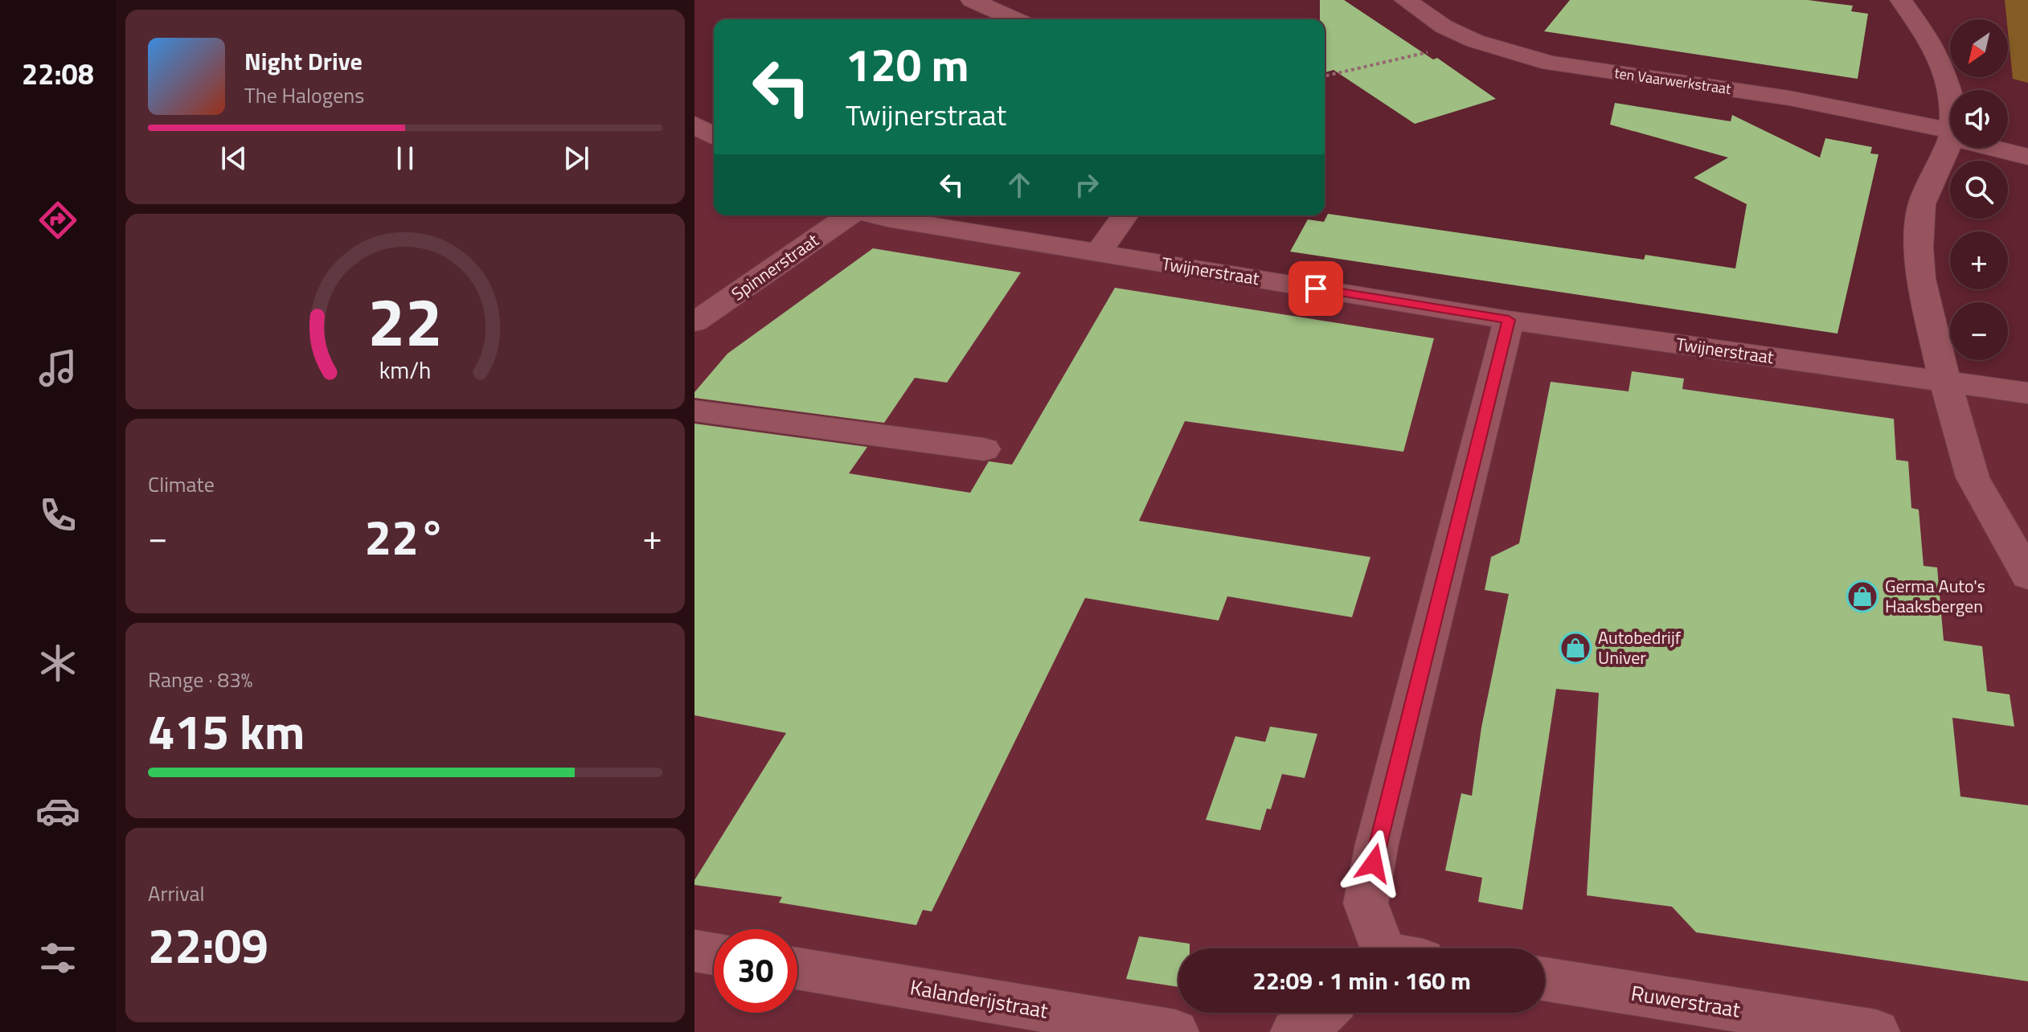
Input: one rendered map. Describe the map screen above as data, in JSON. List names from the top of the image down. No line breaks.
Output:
{"streets":{"street":["ten Vaarwerkstraat","Spinnerstraat","Twijnerstraat","Kalanderijstraat","Ruwerstraat"]},"places":{"shop":["Germa Auto's Haaksbergen","Autobedrijf Univer"]},"north":"bottom left","page":{"tabs":"22:08","map_buttons":["+","−"],"turn":["120 m","Twijnerstraat"],"song":["Night Drive","The Halogens"],"tile":["Climate",["Range · 83%","415 km"],["Arrival","22:09"]],"heat":["−","22°","+"],"limit":"30","trip":"22:09 · 1 min · 160 m","gauge":["22","km/h"]}}
